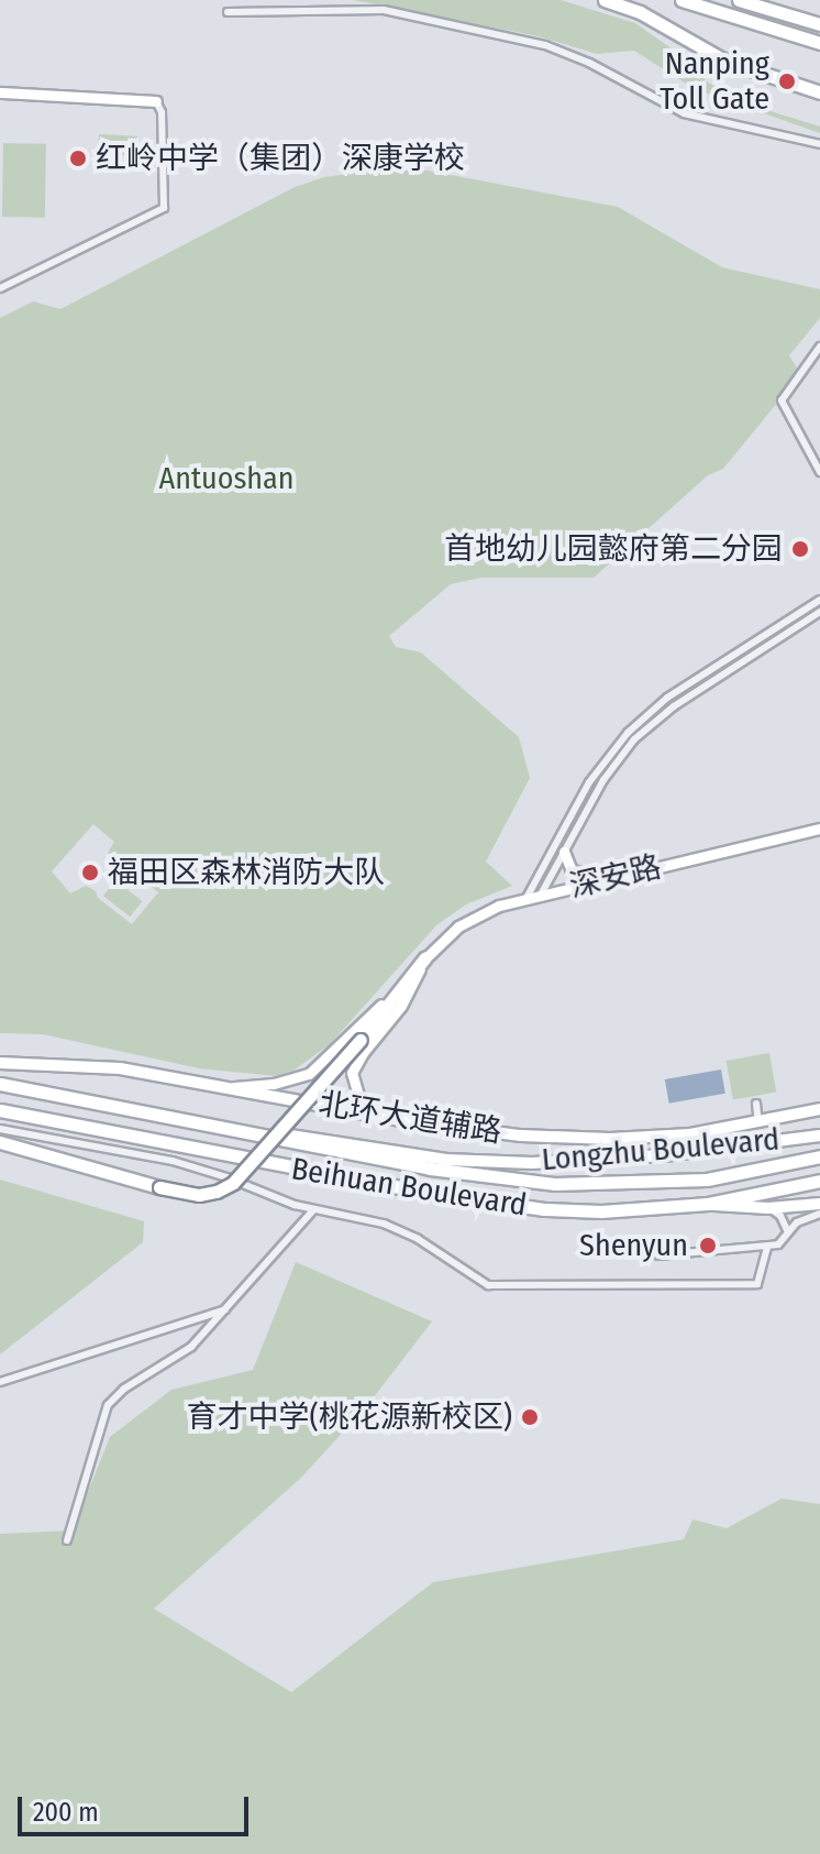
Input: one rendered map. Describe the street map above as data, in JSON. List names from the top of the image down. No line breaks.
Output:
{"streets":{"highway":["Beihuan Boulevard"],"main road":["北环大道辅路","Longzhu Boulevard"],"street":["深安路"]},"crossings":[["深安路","北环大道辅路"],["Longzhu Boulevard","Beihuan Boulevard"]],"parks":["Antuoshan"],"places":["Nanping Toll Gate","红岭中学（集团）深康学校","首地幼儿园懿府第二分园","福田区森林消防大队","Shenyun","育才中学(桃花源新校区)"],"scale_bar":"200 m"}
